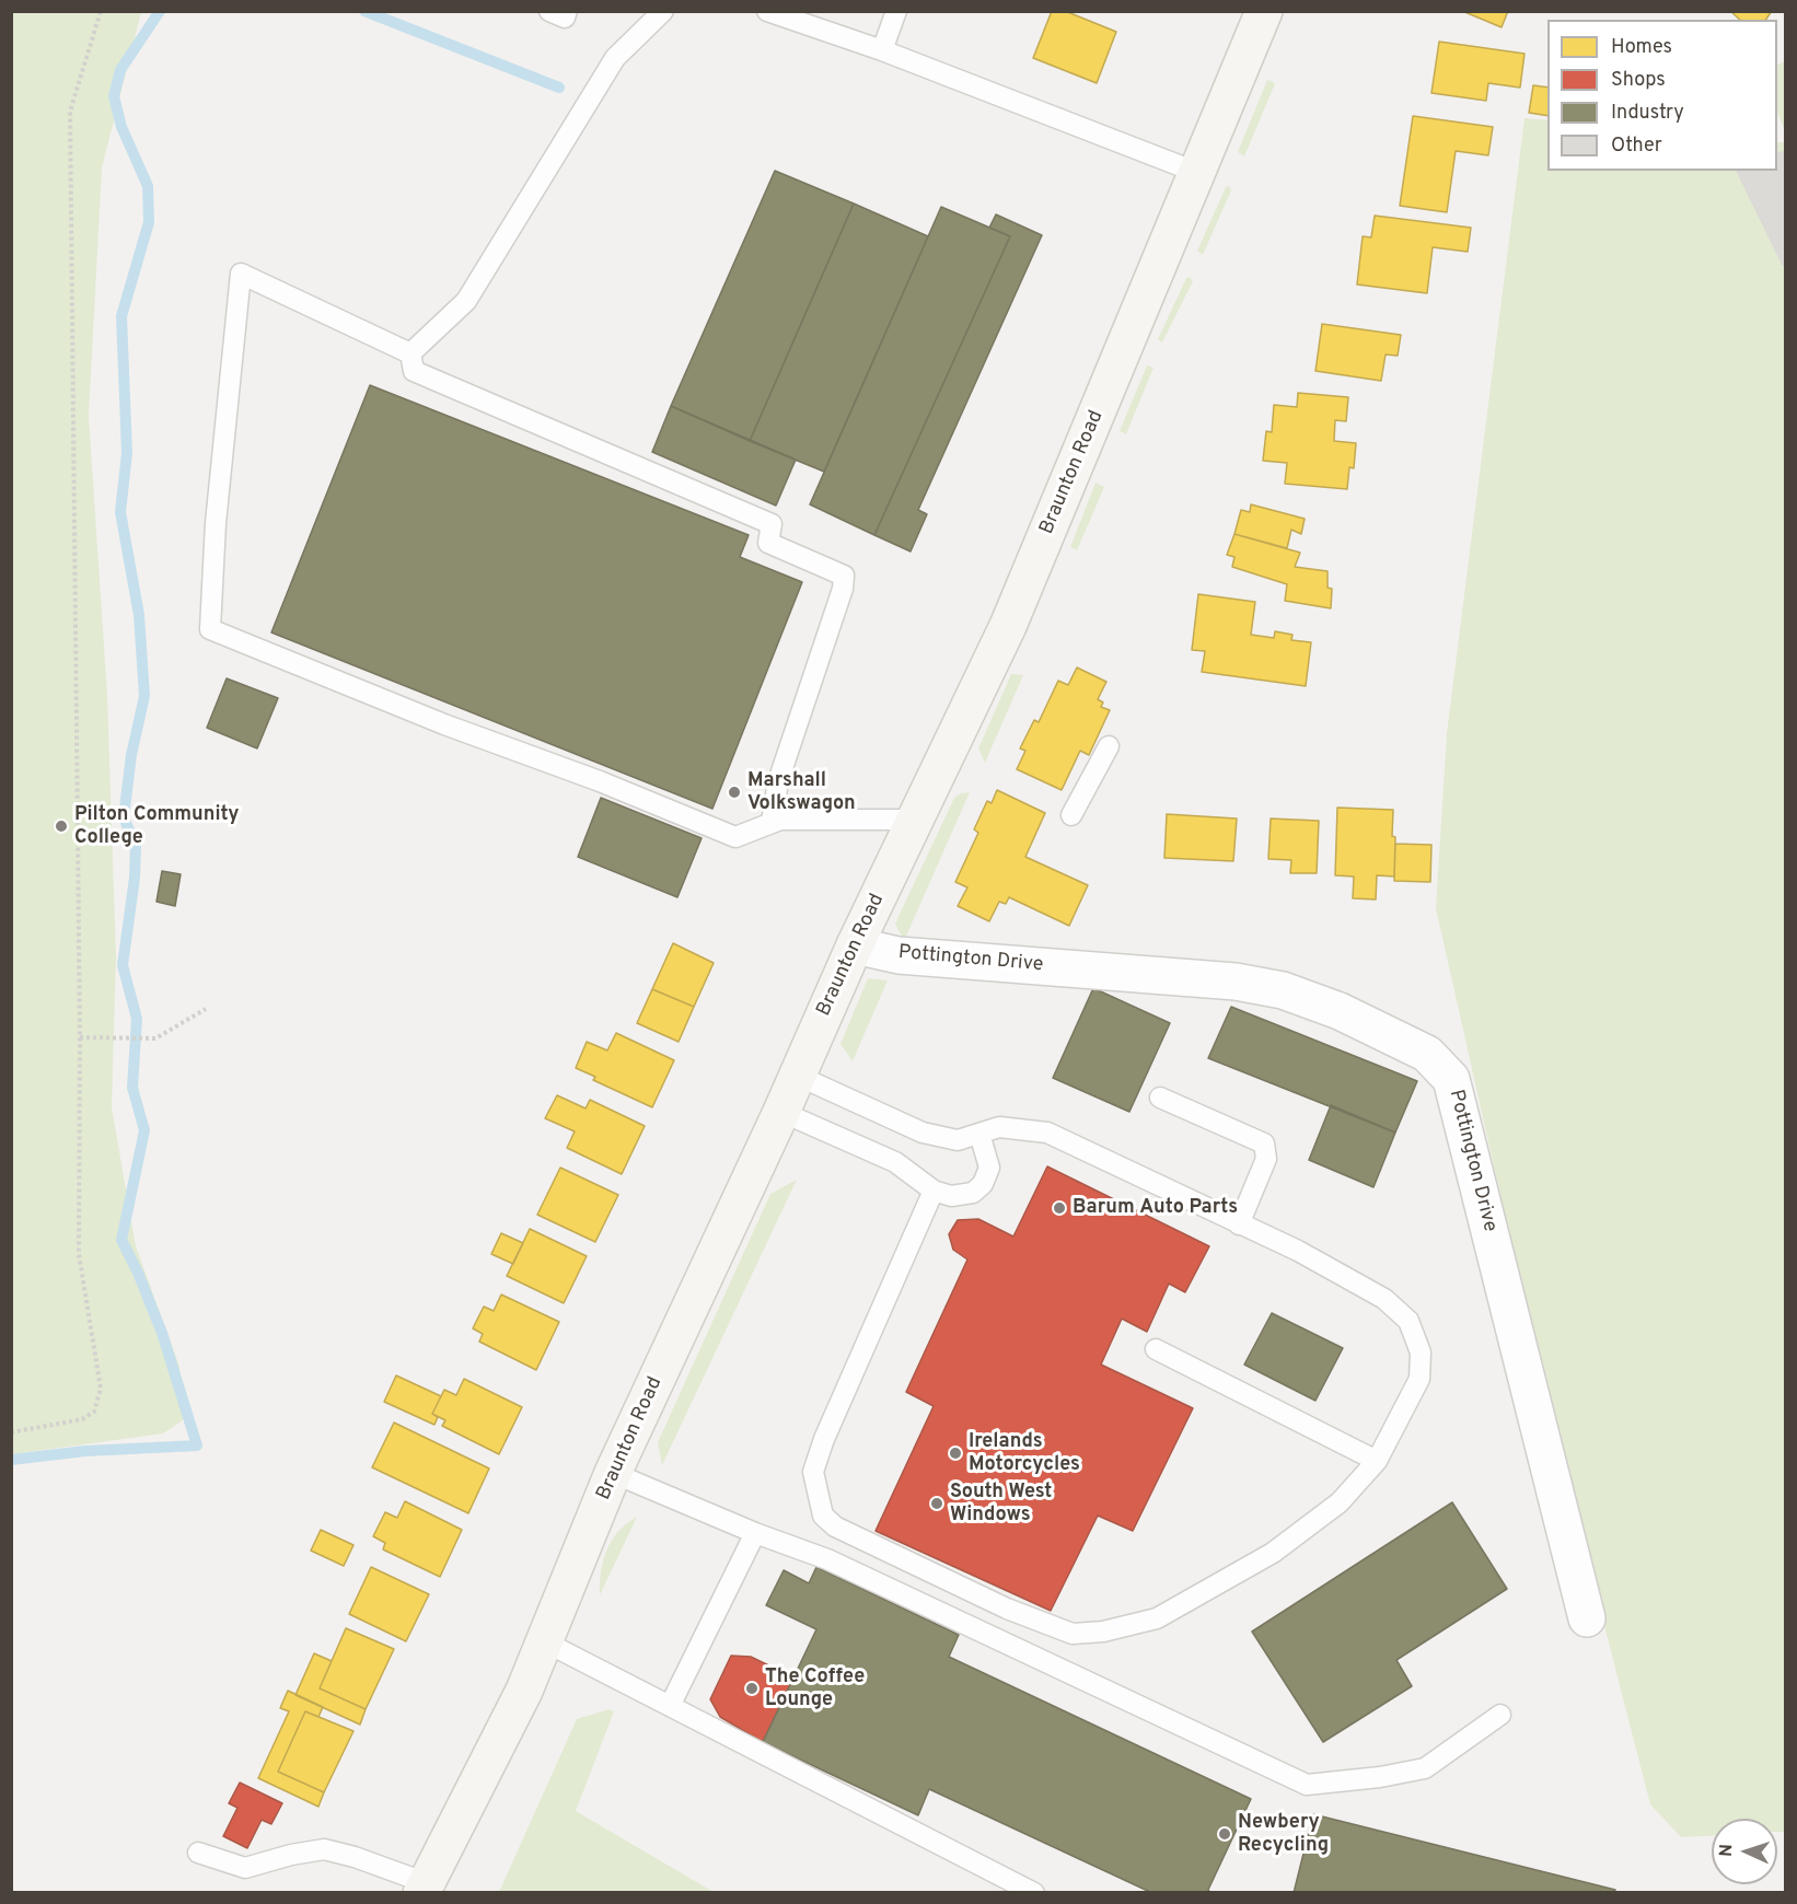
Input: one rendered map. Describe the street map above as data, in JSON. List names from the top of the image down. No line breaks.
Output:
{"streets":{"main road":["Braunton Road"],"street":["Pottington Drive"]},"crossings":[["Braunton Road","Pottington Drive"]],"places":["Marshall Volkswagon","Pilton Community College","Barum Auto Parts","Irelands Motorcycles","South West Windows","The Coffee Lounge","Newbery Recycling"],"legend":["Homes","Shops","Industry","Other"],"north":"left"}
